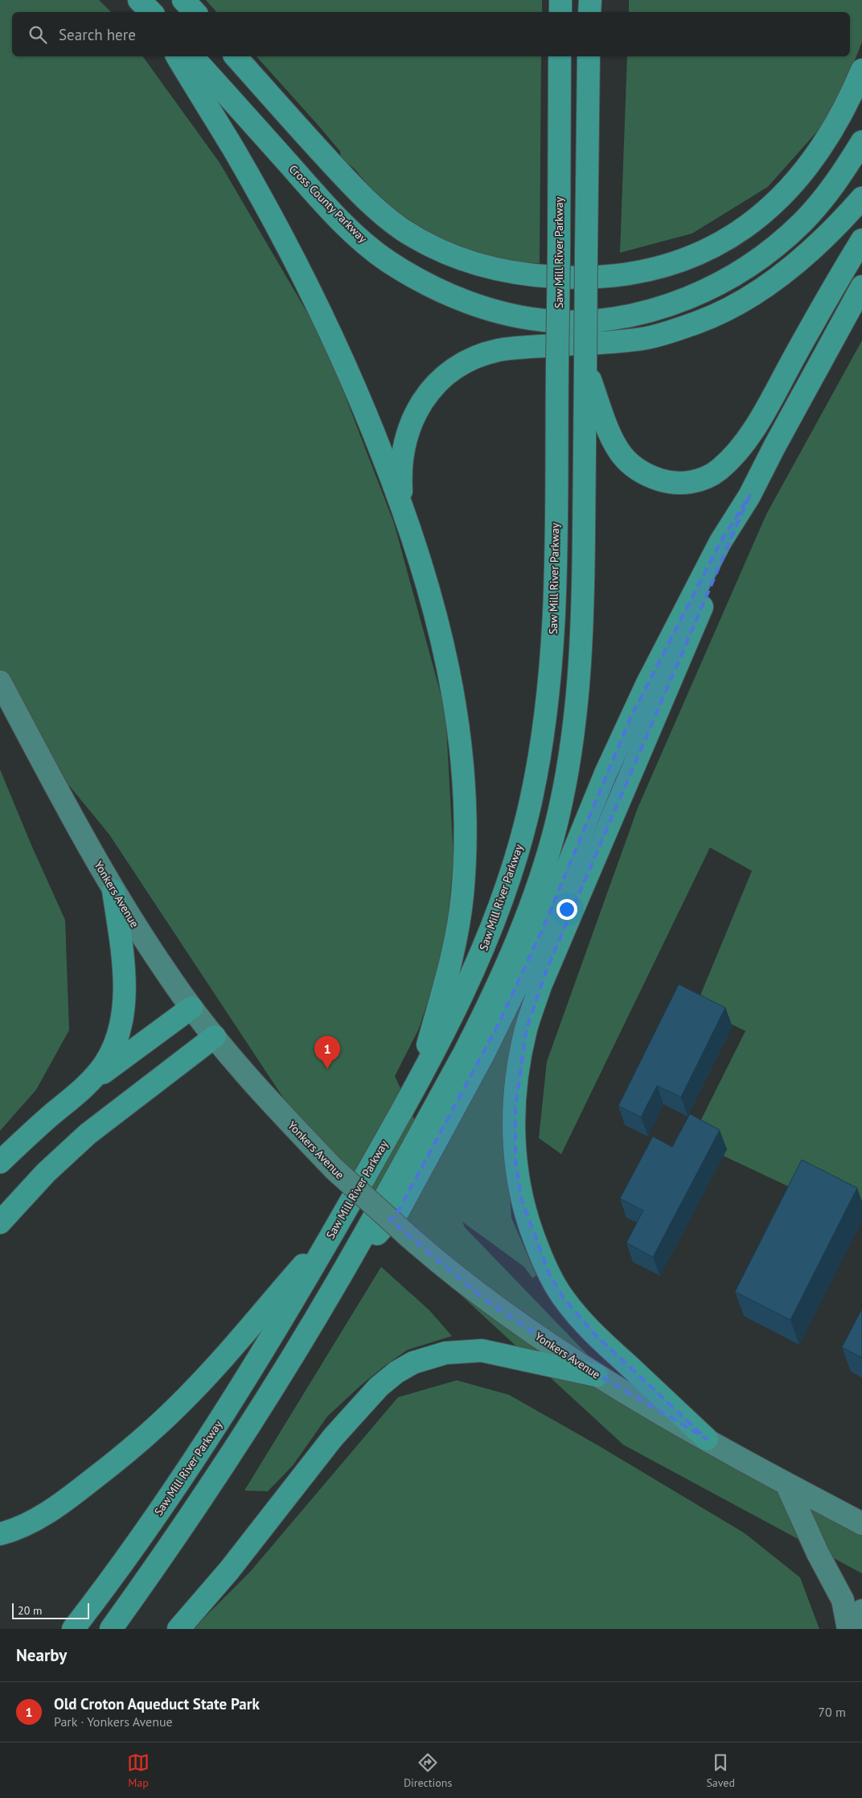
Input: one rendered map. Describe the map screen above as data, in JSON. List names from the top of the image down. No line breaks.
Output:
{"streets":{"highway":["Cross County Parkway","Saw Mill River Parkway"],"main road":["Yonkers Avenue"]},"scale_bar":"20 m","page":{"search":"Search here","pins":"1","scale":"20 m","heading":"Nearby","list":[{"mark":"1","name":"Old Croton Aqueduct State Park","note":"Park · Yonkers Avenue","value":"70 m"}],"nav":["Map","Directions","Saved"]}}
